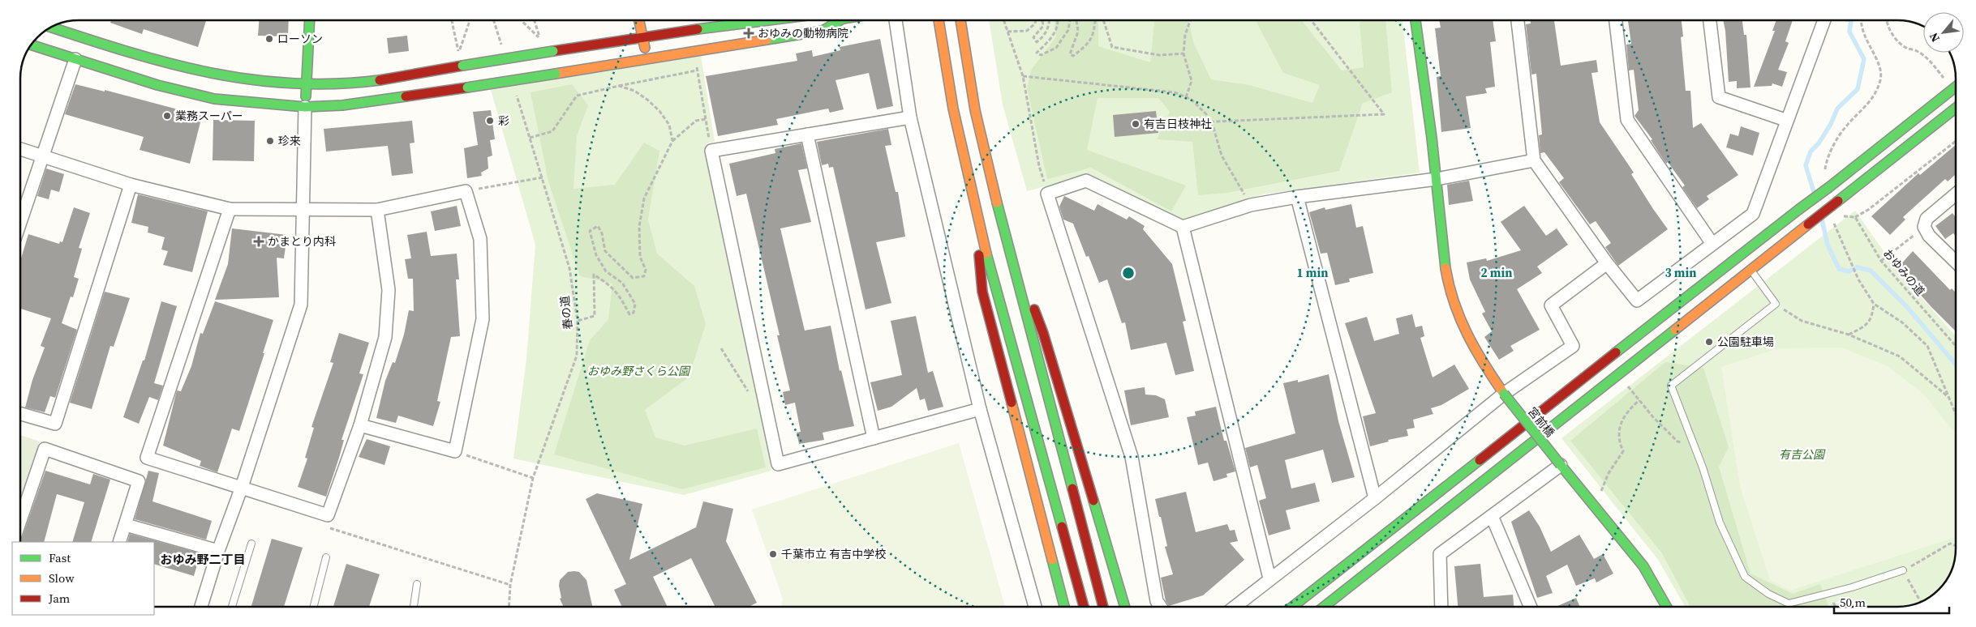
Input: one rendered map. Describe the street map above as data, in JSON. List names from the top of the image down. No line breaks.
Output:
{"streets":{"street":["宮前橋"],"path":["おゆみの道","春の道"]},"districts":["おゆみ野二丁目"],"parks":["おゆみ野さくら公園","有吉公園"],"places":{"health":["おゆみの動物病院","かまとり内科"],"other":["ローソン","業務スーパー","彩","有吉日枝神社","珍来","公園駐車場","千葉市立 有吉中学校"]},"legend":["Fast","Slow","Jam"],"scale_bar":"50 m","north":"bottom left","rings":["1 min","2 min","3 min"]}
